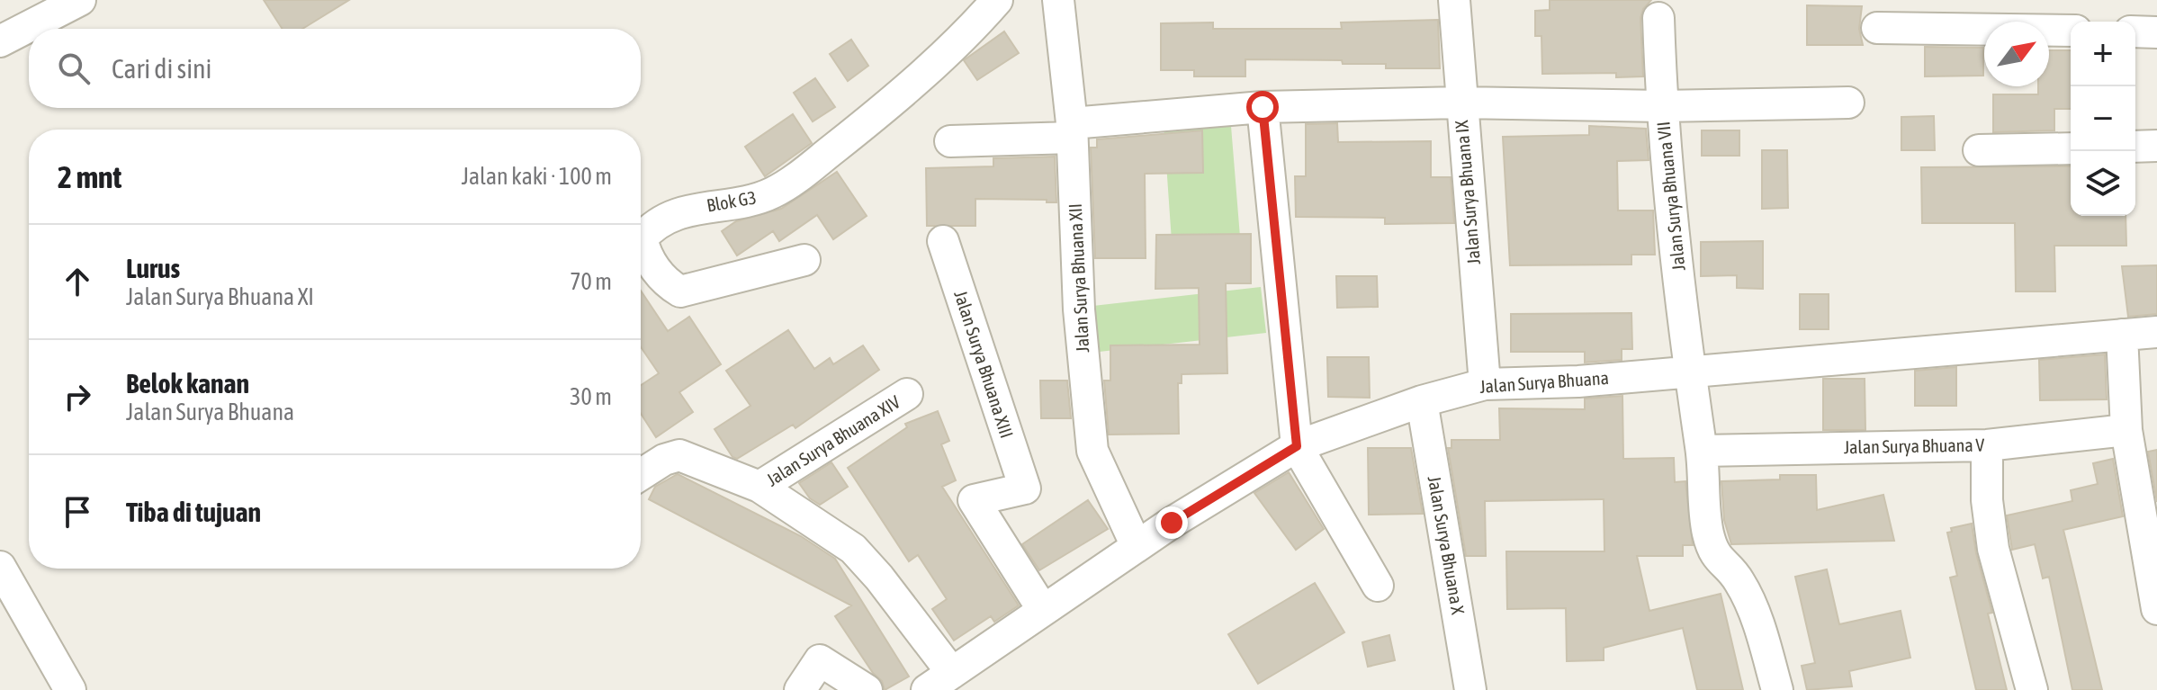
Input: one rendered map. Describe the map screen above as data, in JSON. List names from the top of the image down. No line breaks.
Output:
{"streets":{"street":["Jalan Surya Bhuana IX","Jalan Surya Bhuana VII","Blok G3","Jalan Surya Bhuana XII","Jalan Surya Bhuana XIII","Jalan Surya Bhuana","Jalan Surya Bhuana XIV","Jalan Surya Bhuana V","Jalan Surya Bhuana X"]},"crossings":[["Jalan Surya Bhuana IX","Jalan Surya Bhuana"],["Jalan Surya Bhuana VII","Jalan Surya Bhuana"],["Jalan Surya Bhuana VII","Jalan Surya Bhuana V"],["Jalan Surya Bhuana XII","Jalan Surya Bhuana"],["Jalan Surya Bhuana XIII","Jalan Surya Bhuana"],["Jalan Surya Bhuana","Jalan Surya Bhuana XIV"],["Jalan Surya Bhuana","Jalan Surya Bhuana X"]],"north":"top right","page":{"map_buttons":["+","−"],"search":"Cari di sini","heading":["2 mnt","Jalan kaki · 100 m"],"list":[["Lurus","Jalan Surya Bhuana XI","70 m"],["Belok kanan","Jalan Surya Bhuana","30 m"],"Tiba di tujuan"]}}
